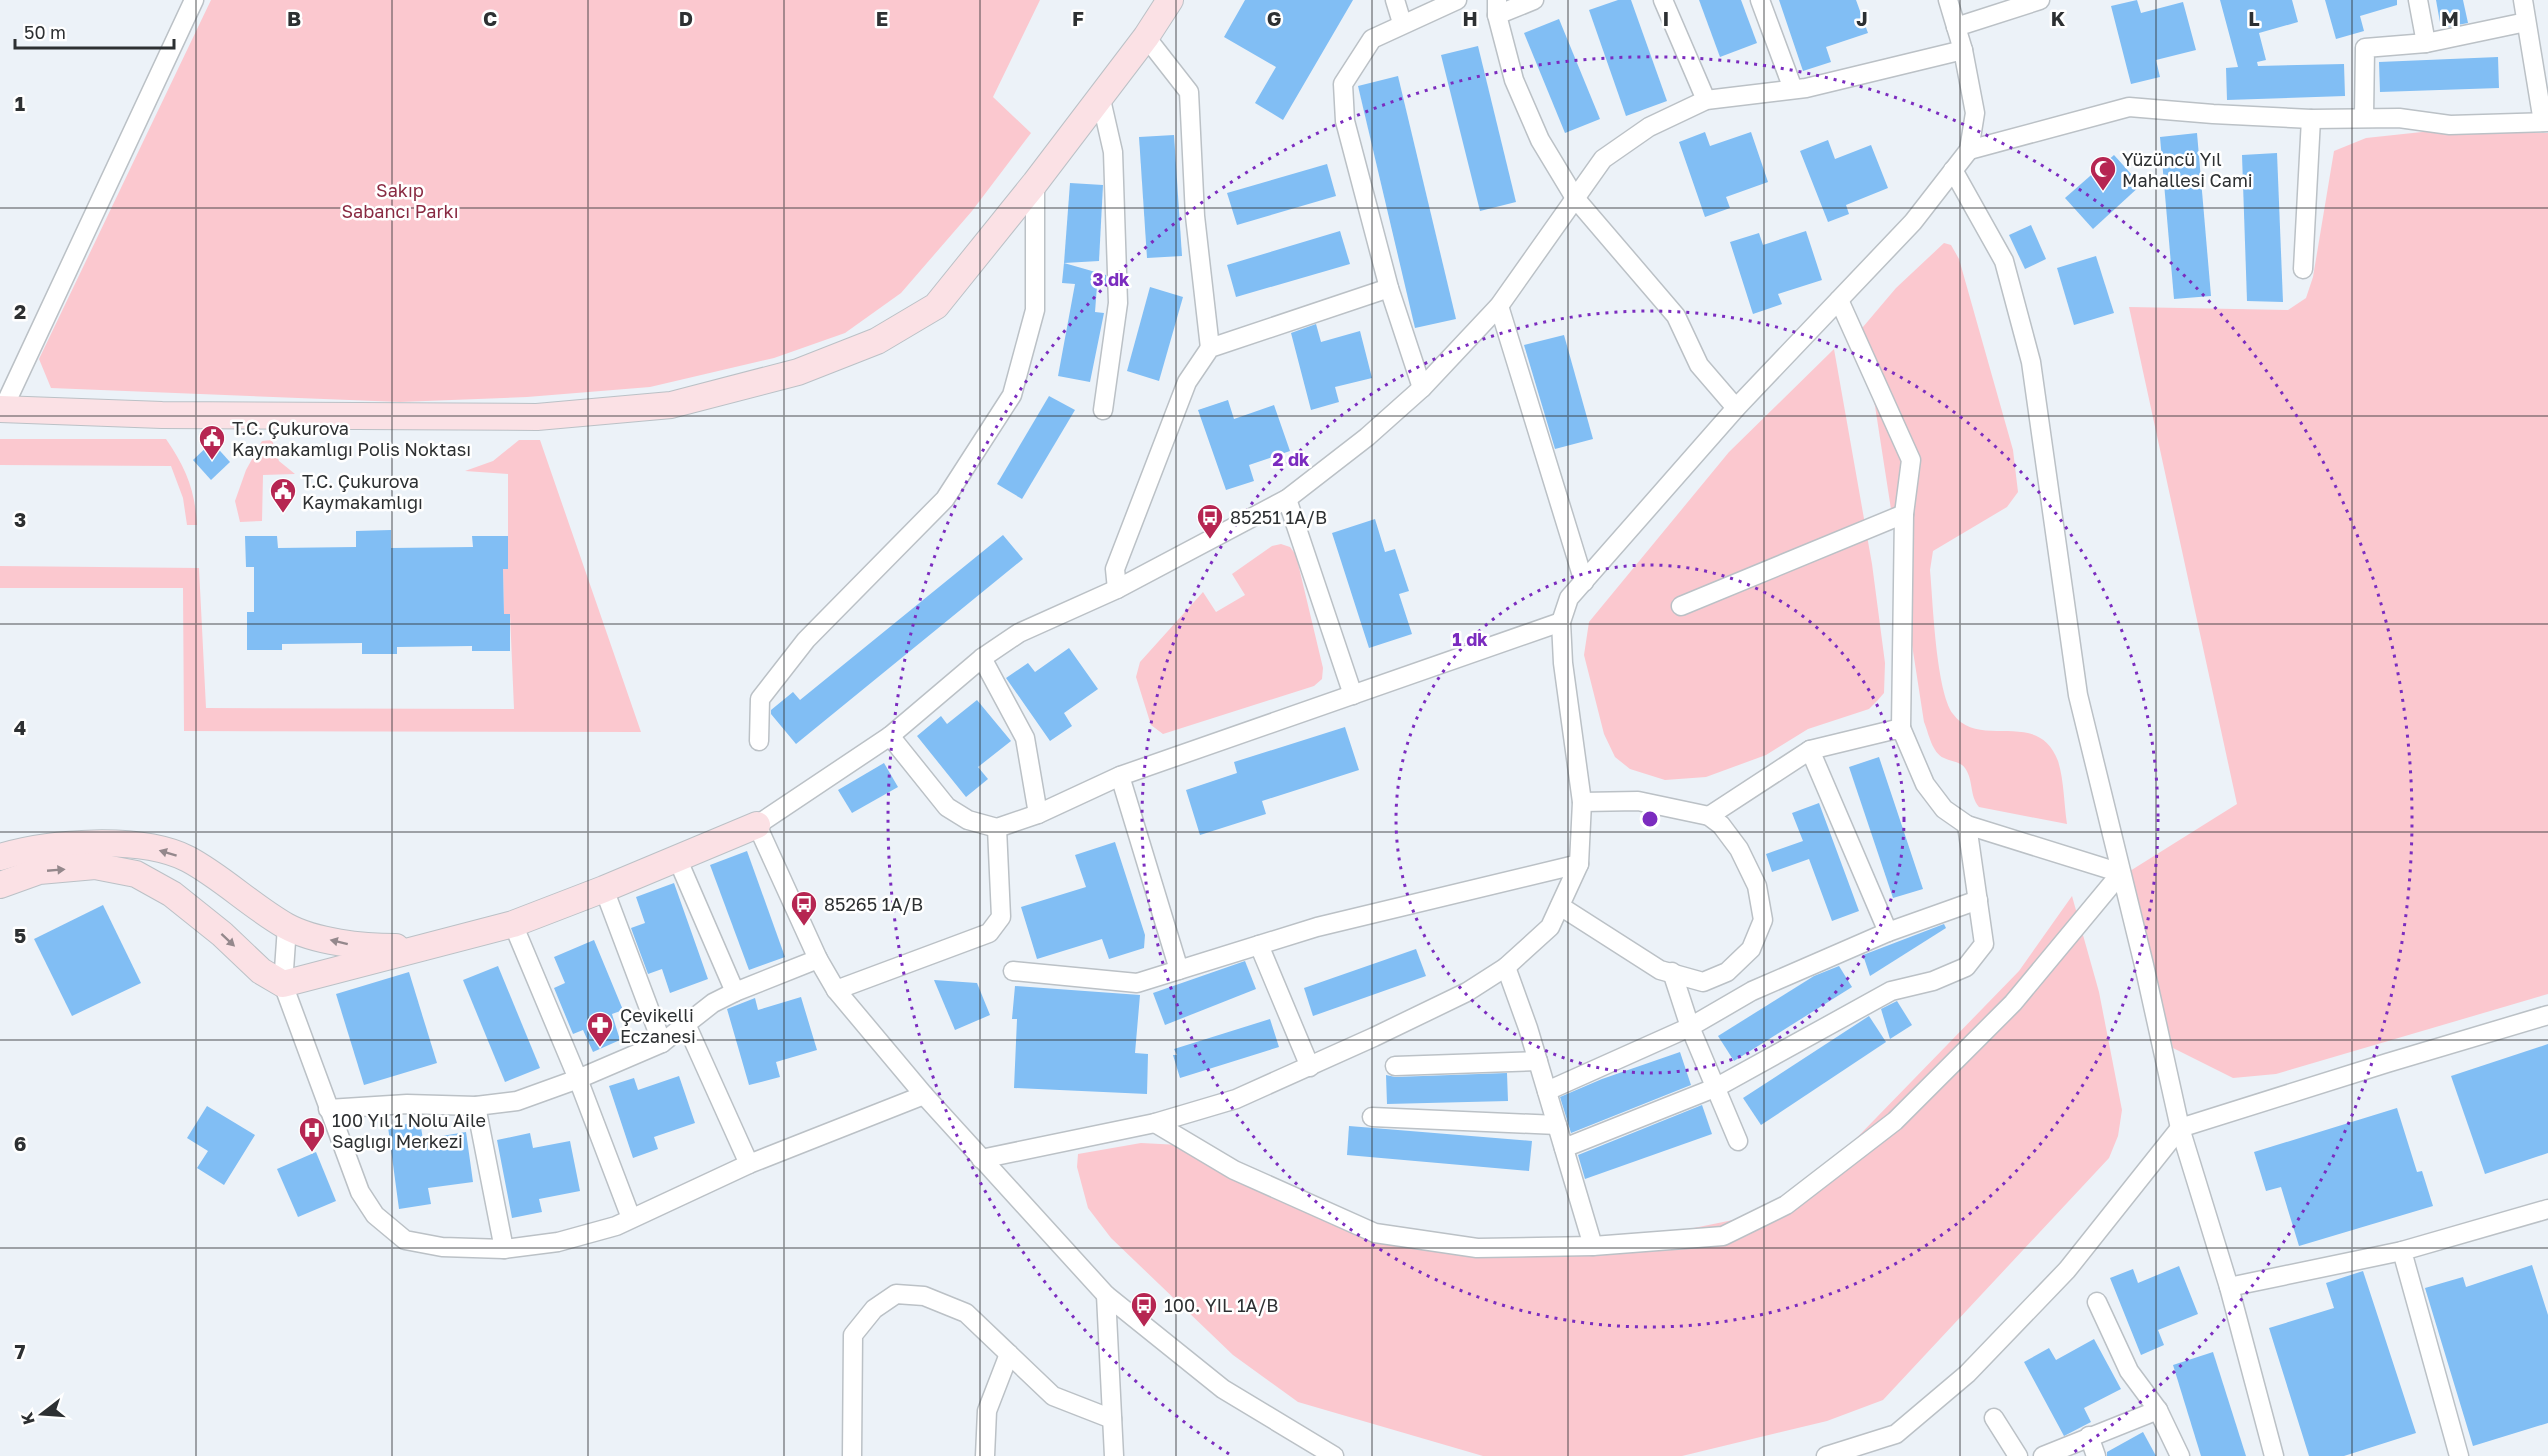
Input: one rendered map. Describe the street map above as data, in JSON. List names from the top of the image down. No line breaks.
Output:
{"parks":["Sakıp Sabancı Parkı"],"places":{"mosque":["Yüzüncü Yıl Mahallesi Cami"],"public building":["T.C. Çukurova Kaymakamlığı Polis Noktası","T.C. Çukurova Kaymakamlığı"],"bus stop":["85251 1A/B","85265 1A/B","100. YIL 1A/B"],"pharmacy":["Çevikelli Eczanesi"],"hospital":["100 Yıl 1 Nolu Aile Saglıgı Merkezi"]},"scale_bar":"50 m","north":"left","grid":{"columns":["B","C","D","E","F","G","H","I","J","K","L","M"],"rows":["1","2","3","4","5","6","7"]},"rings":["3 dk","2 dk","1 dk"]}
